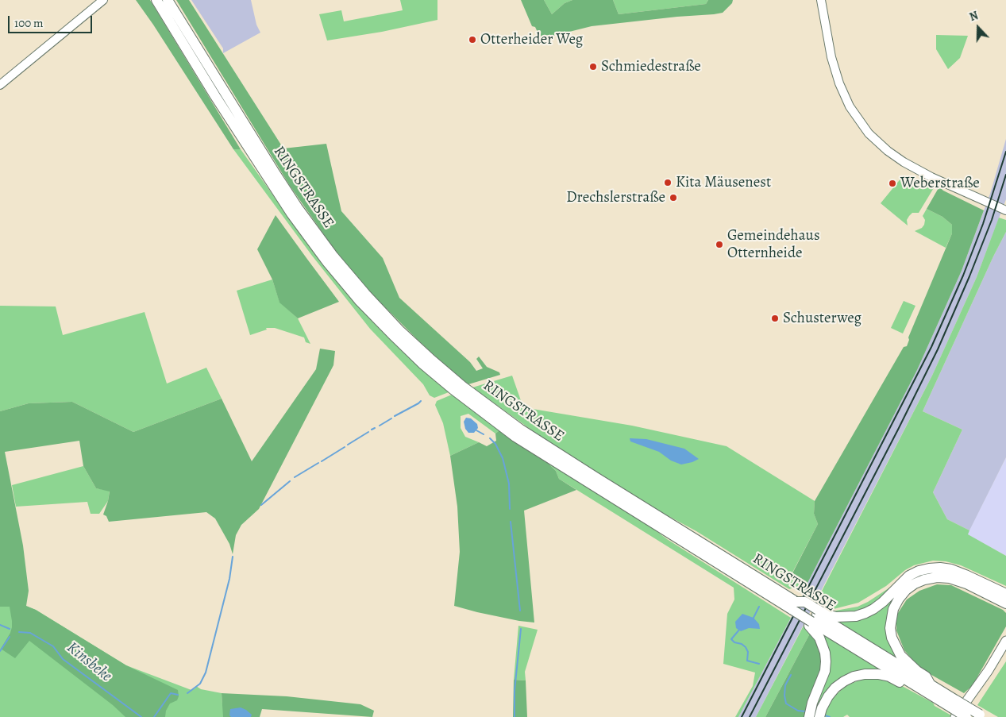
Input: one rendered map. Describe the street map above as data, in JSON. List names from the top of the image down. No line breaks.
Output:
{"streets":{"highway":["RINGSTRASSE"]},"water":["Kinsbeke"],"places":["Otterheider Weg","Schmiedestraße","Kita Mäusenest","Weberstraße","Drechslerstraße","Gemeindehaus Otternheide","Schusterweg"],"scale_bar":"100 m","north":"top"}
